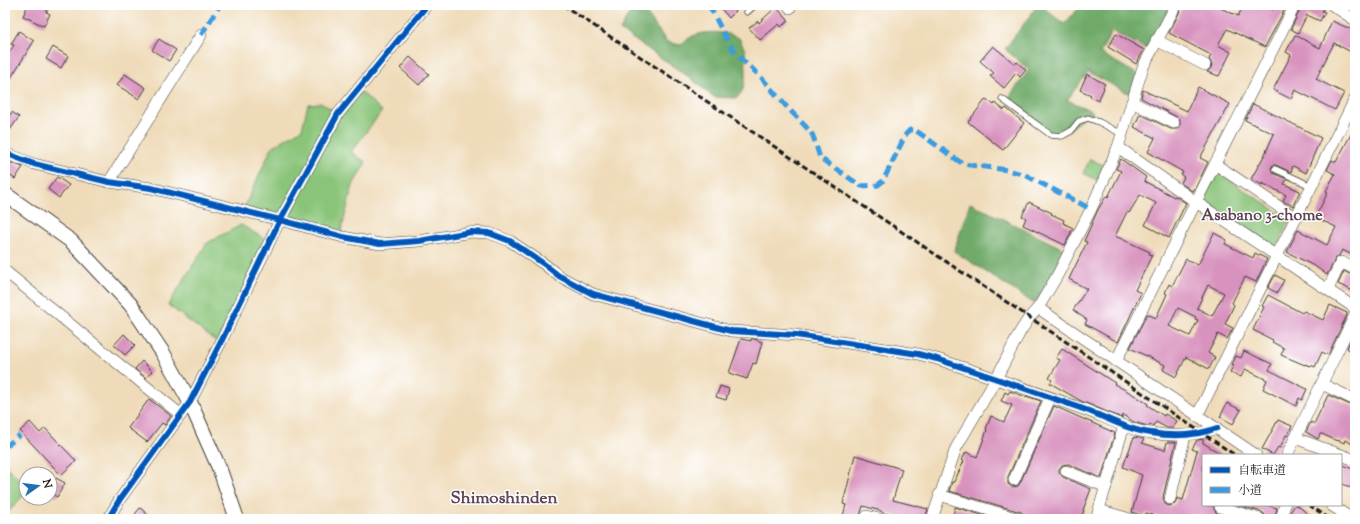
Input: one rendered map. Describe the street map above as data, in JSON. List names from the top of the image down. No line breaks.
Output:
{"districts":["Asabano 3-chome","Shimoshinden"],"legend":["自転車道","小道"],"north":"right"}
